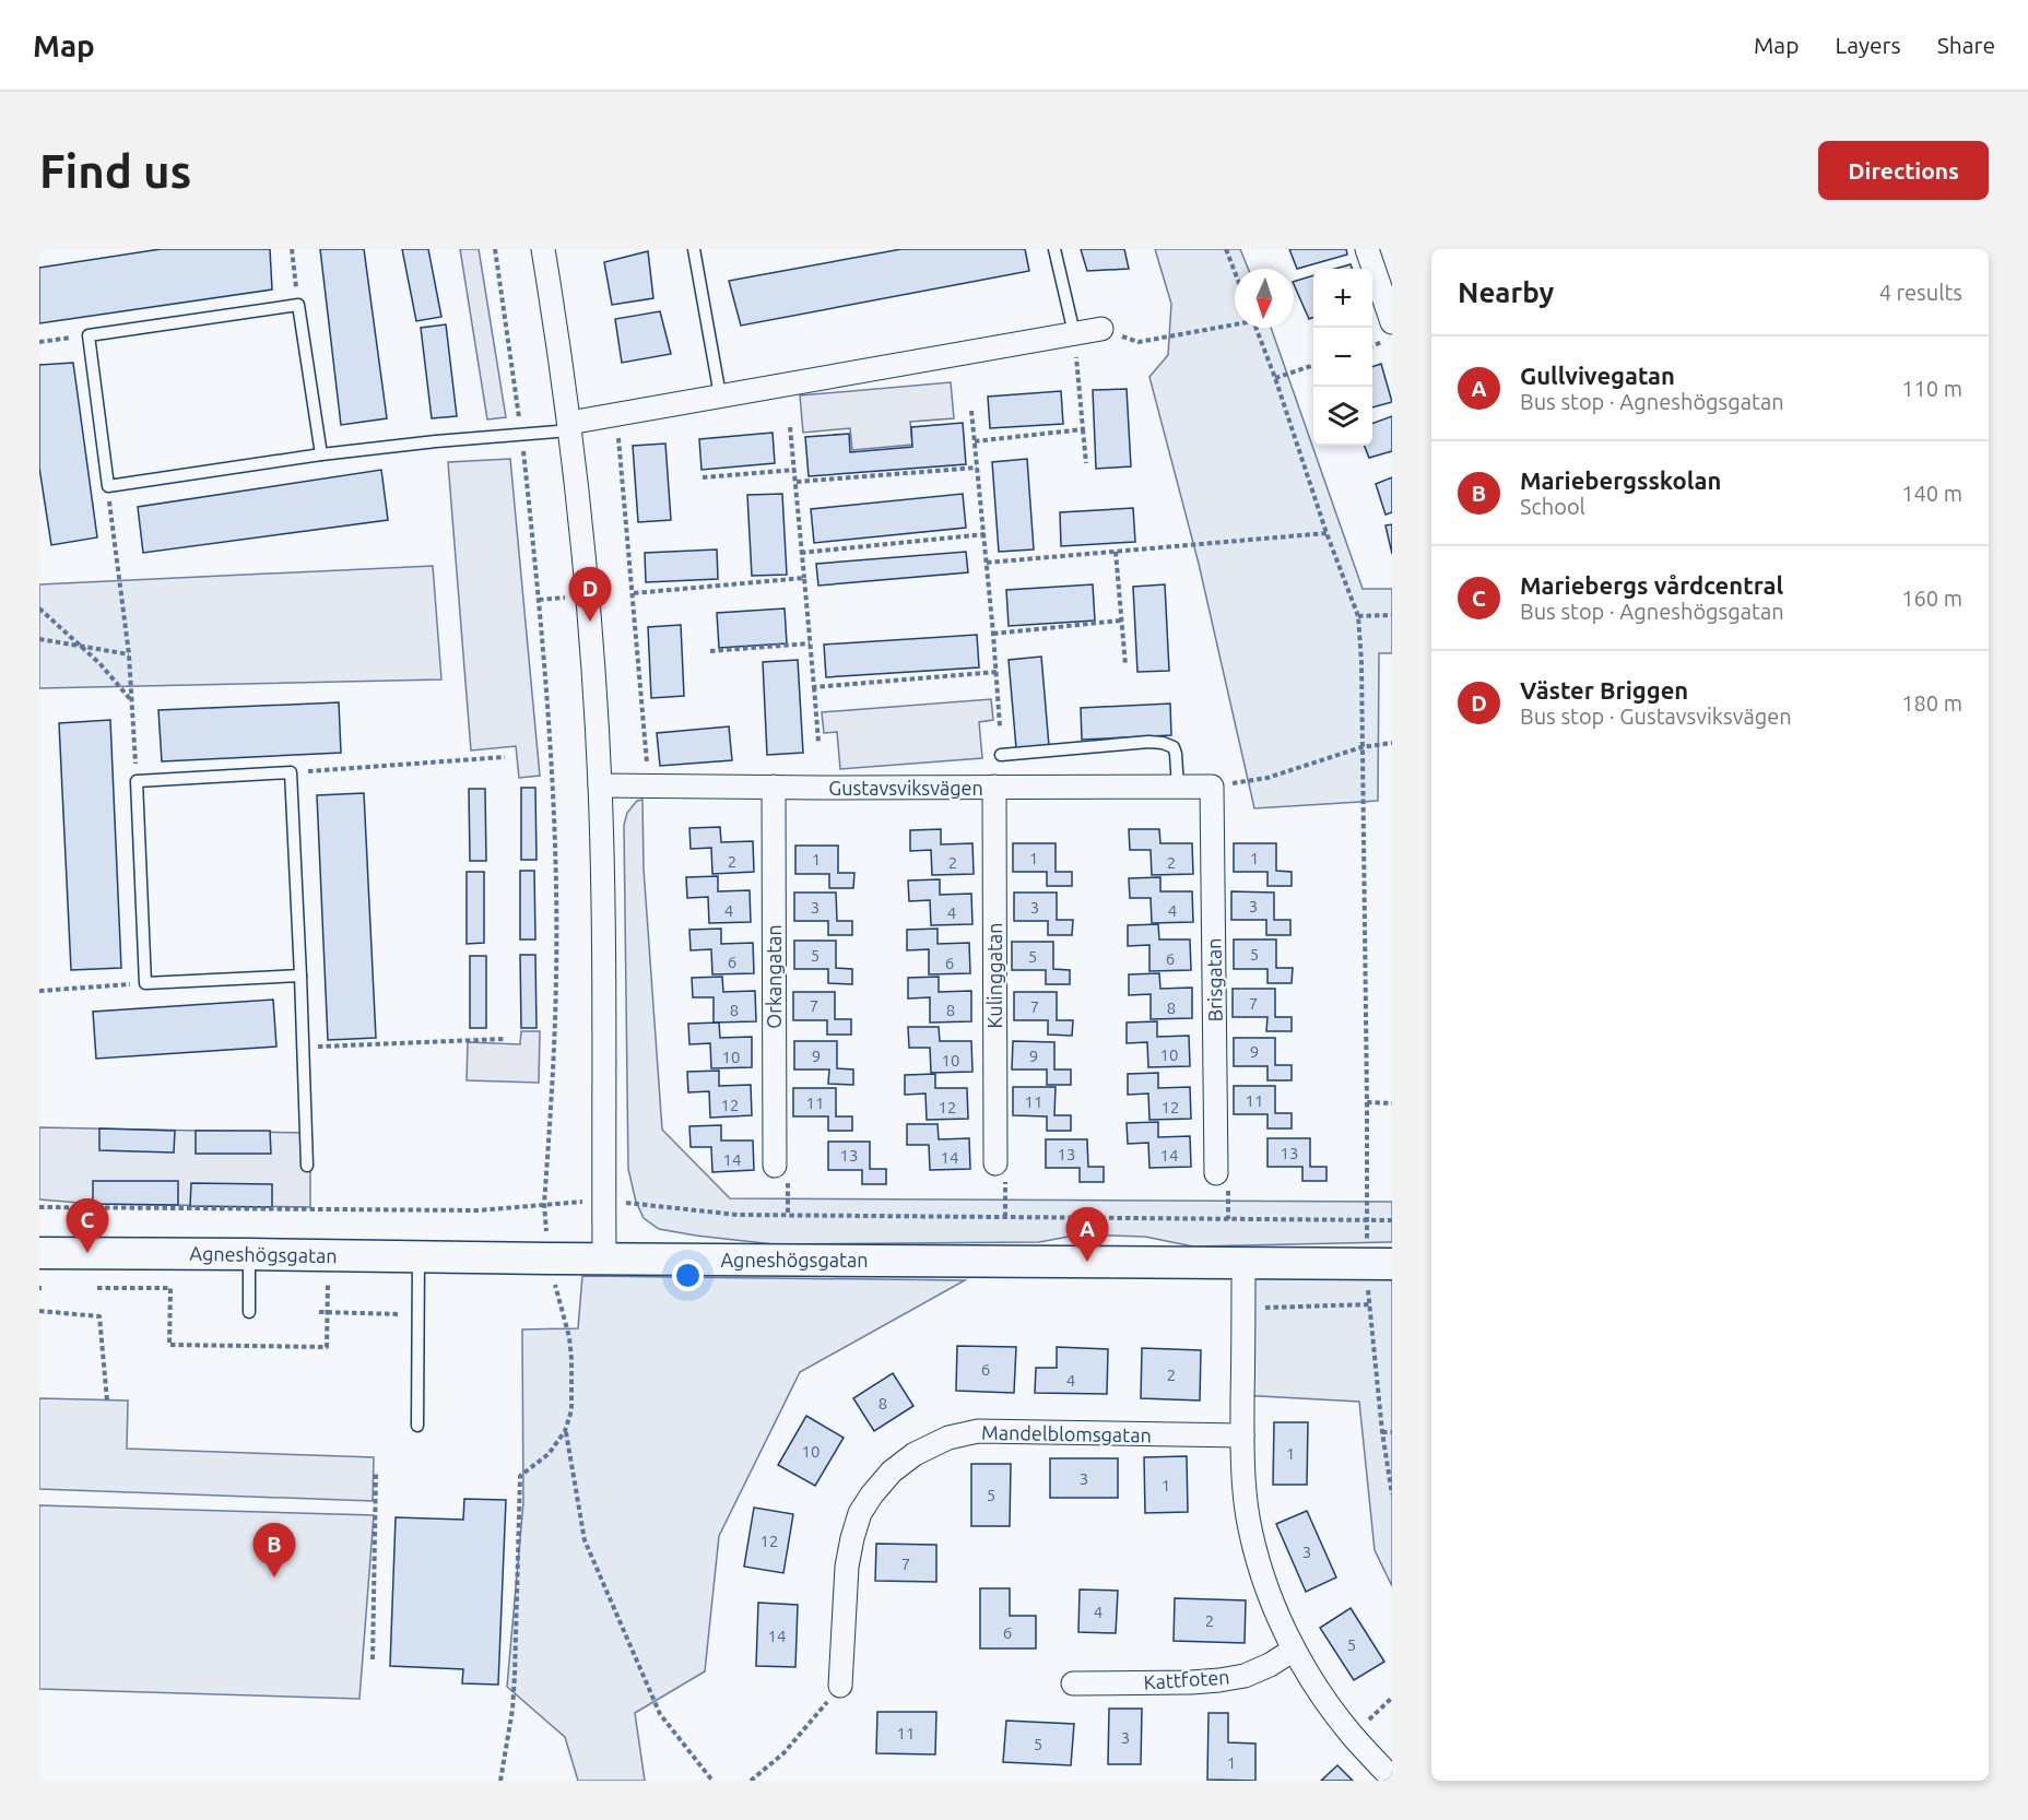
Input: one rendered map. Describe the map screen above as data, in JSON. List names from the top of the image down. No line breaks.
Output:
{"streets":{"street":["Gustavsviksvägen","Kulinggatan","Orkangatan","Brisgatan","Agneshögsgatan","Mandelblomsgatan","Kattfoten"]},"crossings":[["Gustavsviksvägen","Kulinggatan"],["Gustavsviksvägen","Orkangatan"],["Gustavsviksvägen","Brisgatan"]],"house_numbers":["1","1","1","2","2","2","3","3","3","4","4","4","5","5","5","6","6","6","7","7","7","8","8","8","9","10","9","9","10","10","11","11","11","12","12","12","13","13","13","14","14","14","6","2","4","8","10","1","3","1","5","12","3","7","4","2","6","14","5","11","3","5","1"],"north":"bottom","page":{"header":"Map","nav":["Map","Layers","Share"],"buttons":"Directions","title":"Find us","heading":["Nearby","4 results"],"map_buttons":["+","−"],"list":[{"mark":"A","name":"Gullvivegatan","note":"Bus stop · Agneshögsgatan","value":"110 m"},{"mark":"B","name":"Mariebergsskolan","note":"School","value":"140 m"},{"mark":"C","name":"Mariebergs vårdcentral","note":"Bus stop · Agneshögsgatan","value":"160 m"},{"mark":"D","name":"Väster Briggen","note":"Bus stop · Gustavsviksvägen","value":"180 m"}],"pins":["D","C","A","B"]}}
